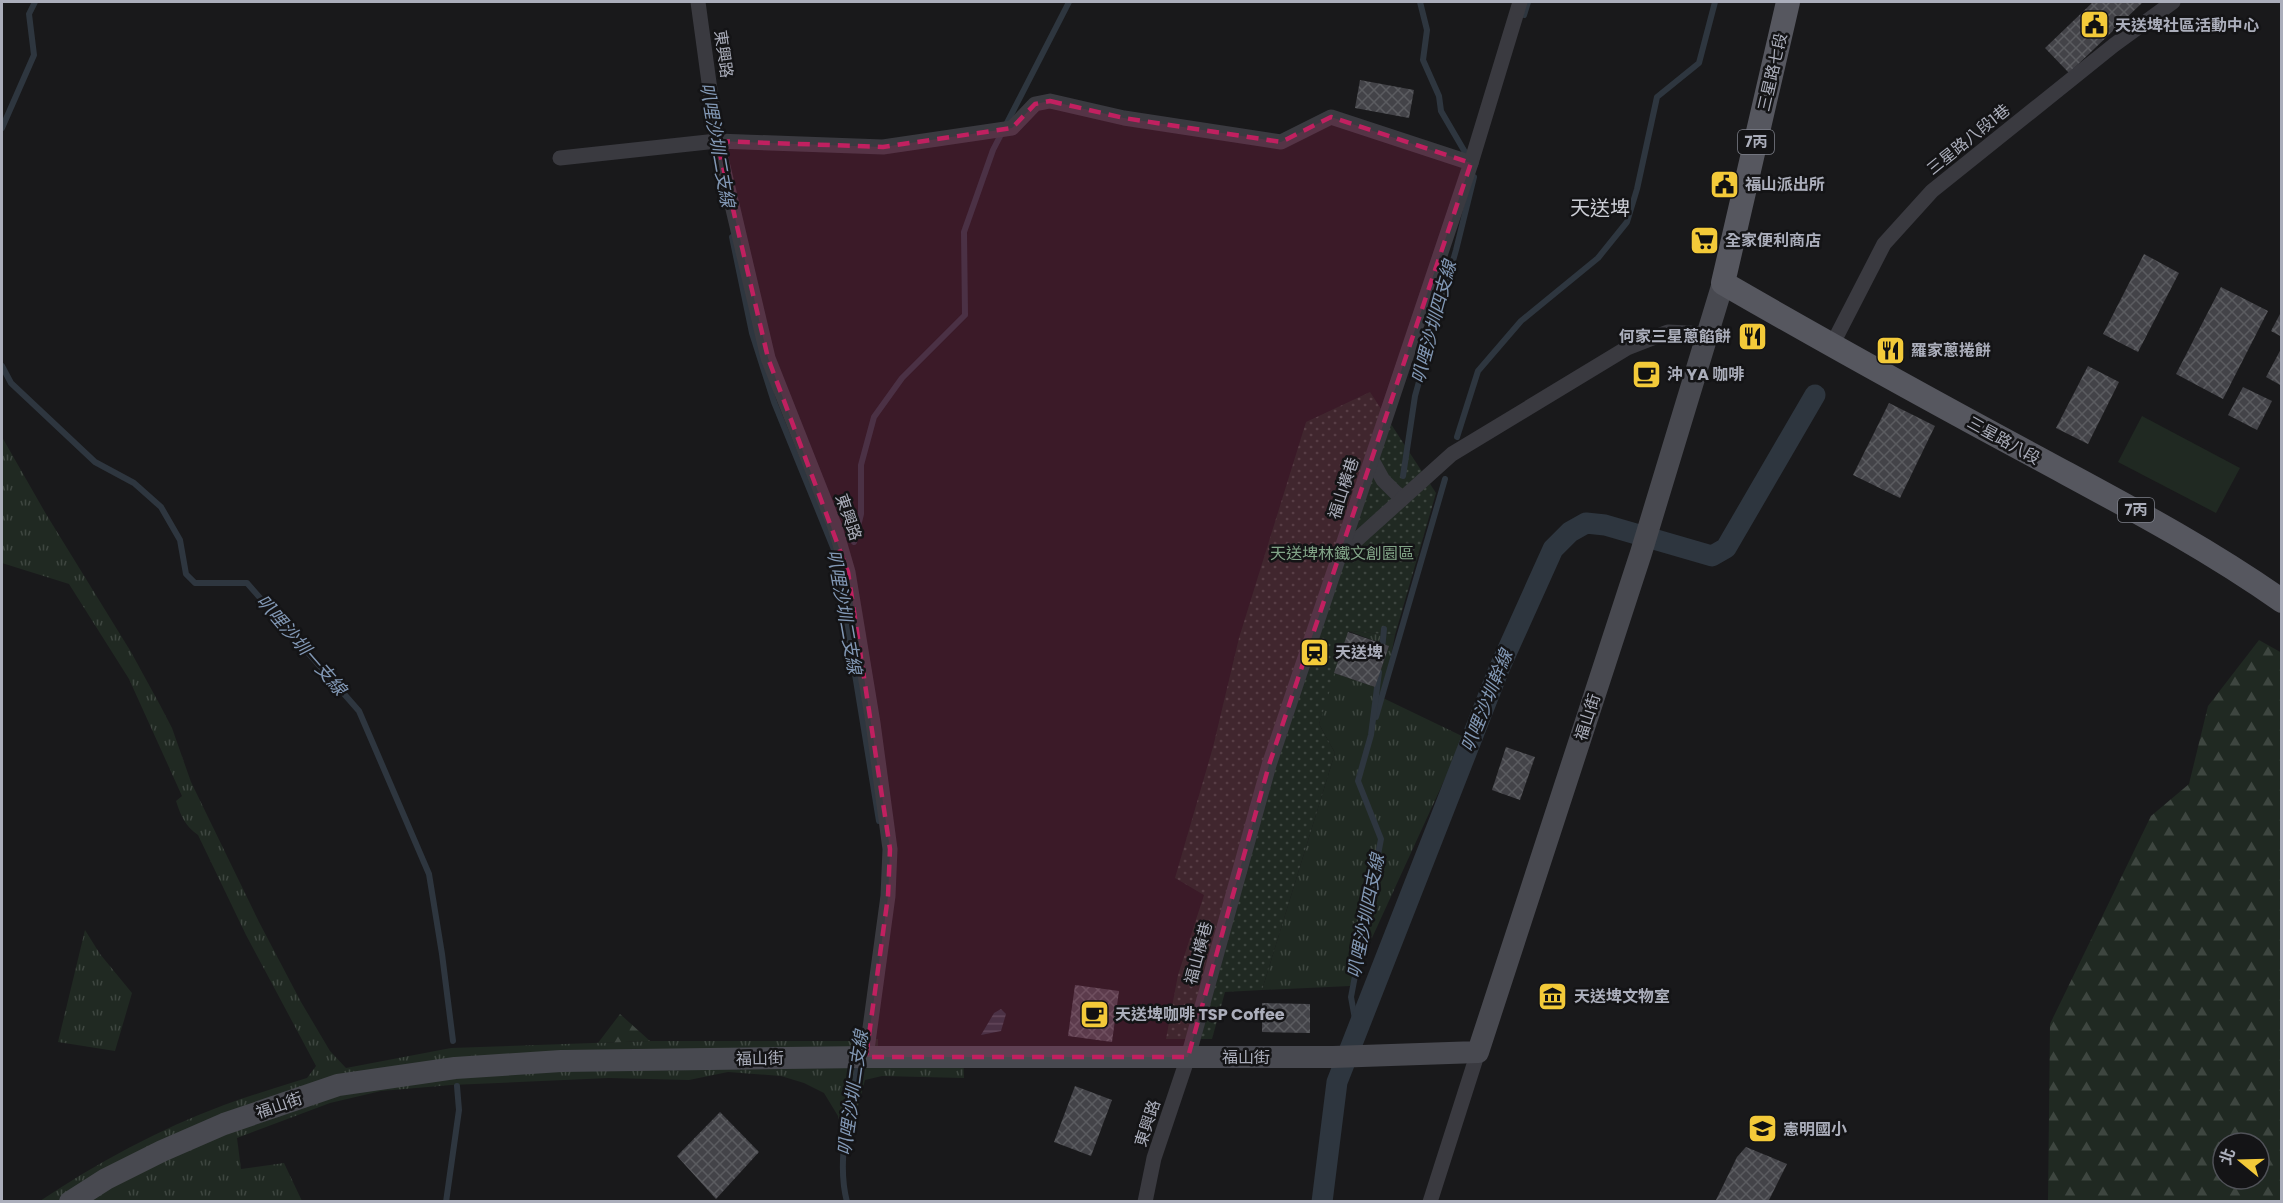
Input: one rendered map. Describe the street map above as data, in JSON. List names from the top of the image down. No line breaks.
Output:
{"streets":{"main road":["三星路七段","7丙","三星路八段"],"street":["東興路","三星路八段1巷","福山橫巷","福山街"]},"crossings":[["東興路","福山橫巷"],["東興路","福山街"],["三星路七段","三星路八段"],["三星路八段1巷","三星路八段"],["福山橫巷","福山街"]],"districts":["天送埤"],"water":["叭哩沙圳二支線","叭哩沙圳四支線","叭哩沙圳一支線","叭哩沙圳幹線"],"parks":["天送埤林鐵文創園區"],"places":{"public building":["天送埤社區活動中心","福山派出所"],"supermarket":["全家便利商店"],"restaurant":["何家三星蔥餡餅","羅家蔥捲餅"],"cafe":["沖 YA 咖啡","天送埤咖啡 TSP Coffee"],"station":["天送埤"],"museum":["天送埤文物室"],"school or university":["憲明國小"]},"north":"left"}
